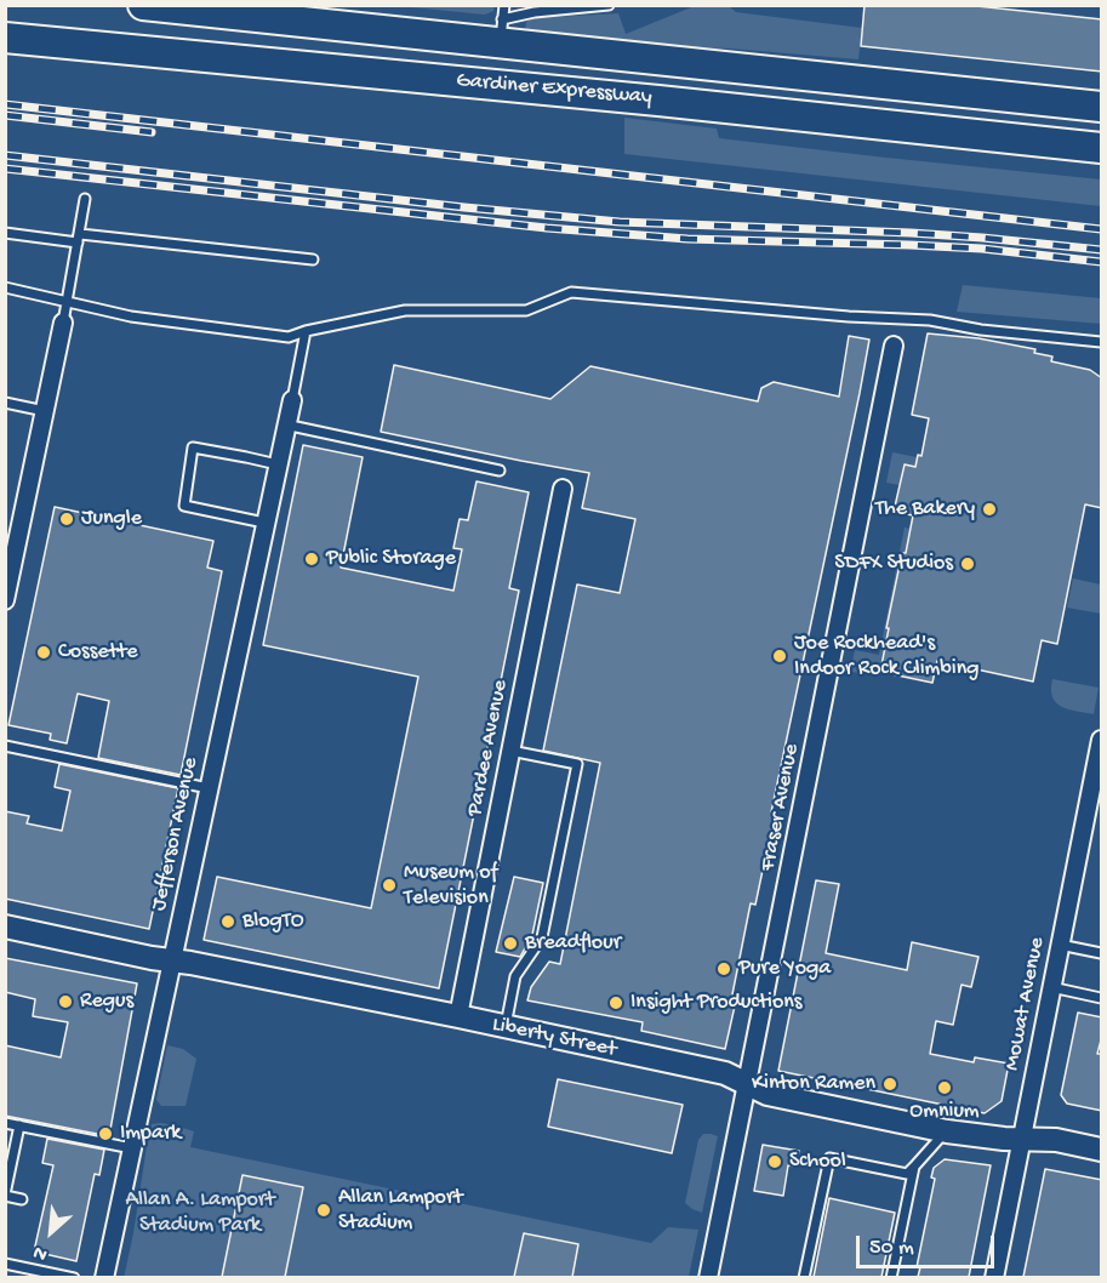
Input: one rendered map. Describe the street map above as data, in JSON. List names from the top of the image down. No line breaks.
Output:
{"streets":{"highway":["Gardiner Expressway"],"street":["Pardee Avenue","Fraser Avenue","Jefferson Avenue","Mowat Avenue","Liberty Street"]},"crossings":[["Pardee Avenue","Liberty Street"],["Fraser Avenue","Liberty Street"],["Jefferson Avenue","Liberty Street"],["Mowat Avenue","Liberty Street"]],"parks":["Allan A. Lamport Stadium Park"],"places":["The Bakery","Jungle","Public Storage","SDFX Studios","Cossette","Joe Rockhead's Indoor Rock Climbing","Museum of Television","BlogTO","Breadflour","Pure Yoga","Regus","Insight Productions","Kinton Ramen","Omnium","Impark","School","Allan Lamport Stadium"],"scale_bar":"50 m","north":"bottom left"}
